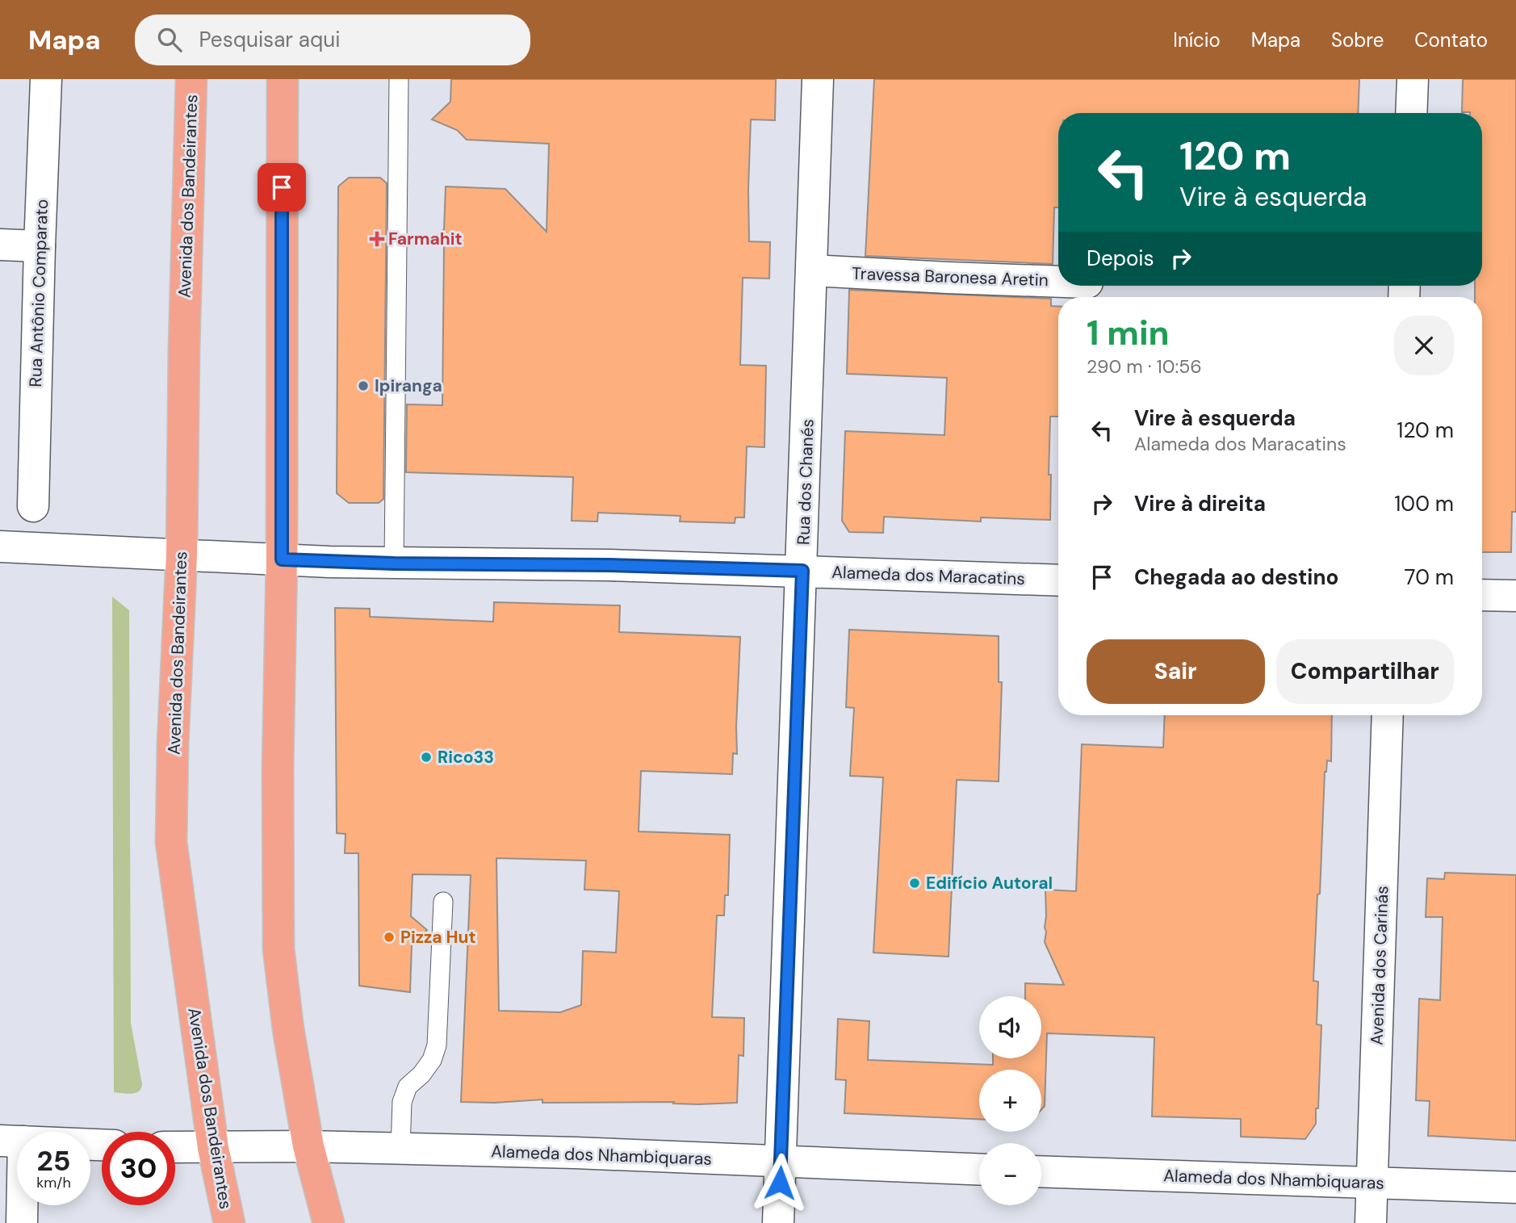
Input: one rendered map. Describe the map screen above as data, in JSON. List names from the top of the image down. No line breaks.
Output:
{"streets":{"highway":["Avenida dos Bandeirantes"],"street":["Travessa Baronesa Aretin","Rua Antônio Comparato","Rua dos Chanés","Alameda dos Maracatins","Avenida dos Carinás","Alameda dos Nhambiquaras"]},"crossings":[["Avenida dos Bandeirantes","Alameda dos Maracatins"],["Avenida dos Bandeirantes","Alameda dos Nhambiquaras"],["Travessa Baronesa Aretin","Rua dos Chanés"],["Rua dos Chanés","Alameda dos Maracatins"],["Rua dos Chanés","Alameda dos Nhambiquaras"],["Avenida dos Carinás","Alameda dos Nhambiquaras"]],"places":{"health":["Farmahit"],"other":["Ipiranga","Rico33","Edifício Autoral","Pizza Hut"]},"page":{"header":"Mapa","search":"Pesquisar aqui","nav":["Início","Mapa","Sobre","Contato"],"turn":["120 m","Vire à esquerda"],"then":"Depois","heading":["1 min","290 m · 10:56"],"list":[{"name":"Vire à esquerda","note":"Alameda dos Maracatins","value":"120 m"},{"name":"Vire à direita","value":"100 m"},{"name":"Chegada ao destino","value":"70 m"}],"buttons":["Sair","Compartilhar"],"map_buttons":["+","−"],"speed":"25 km/h","limit":"30"}}
